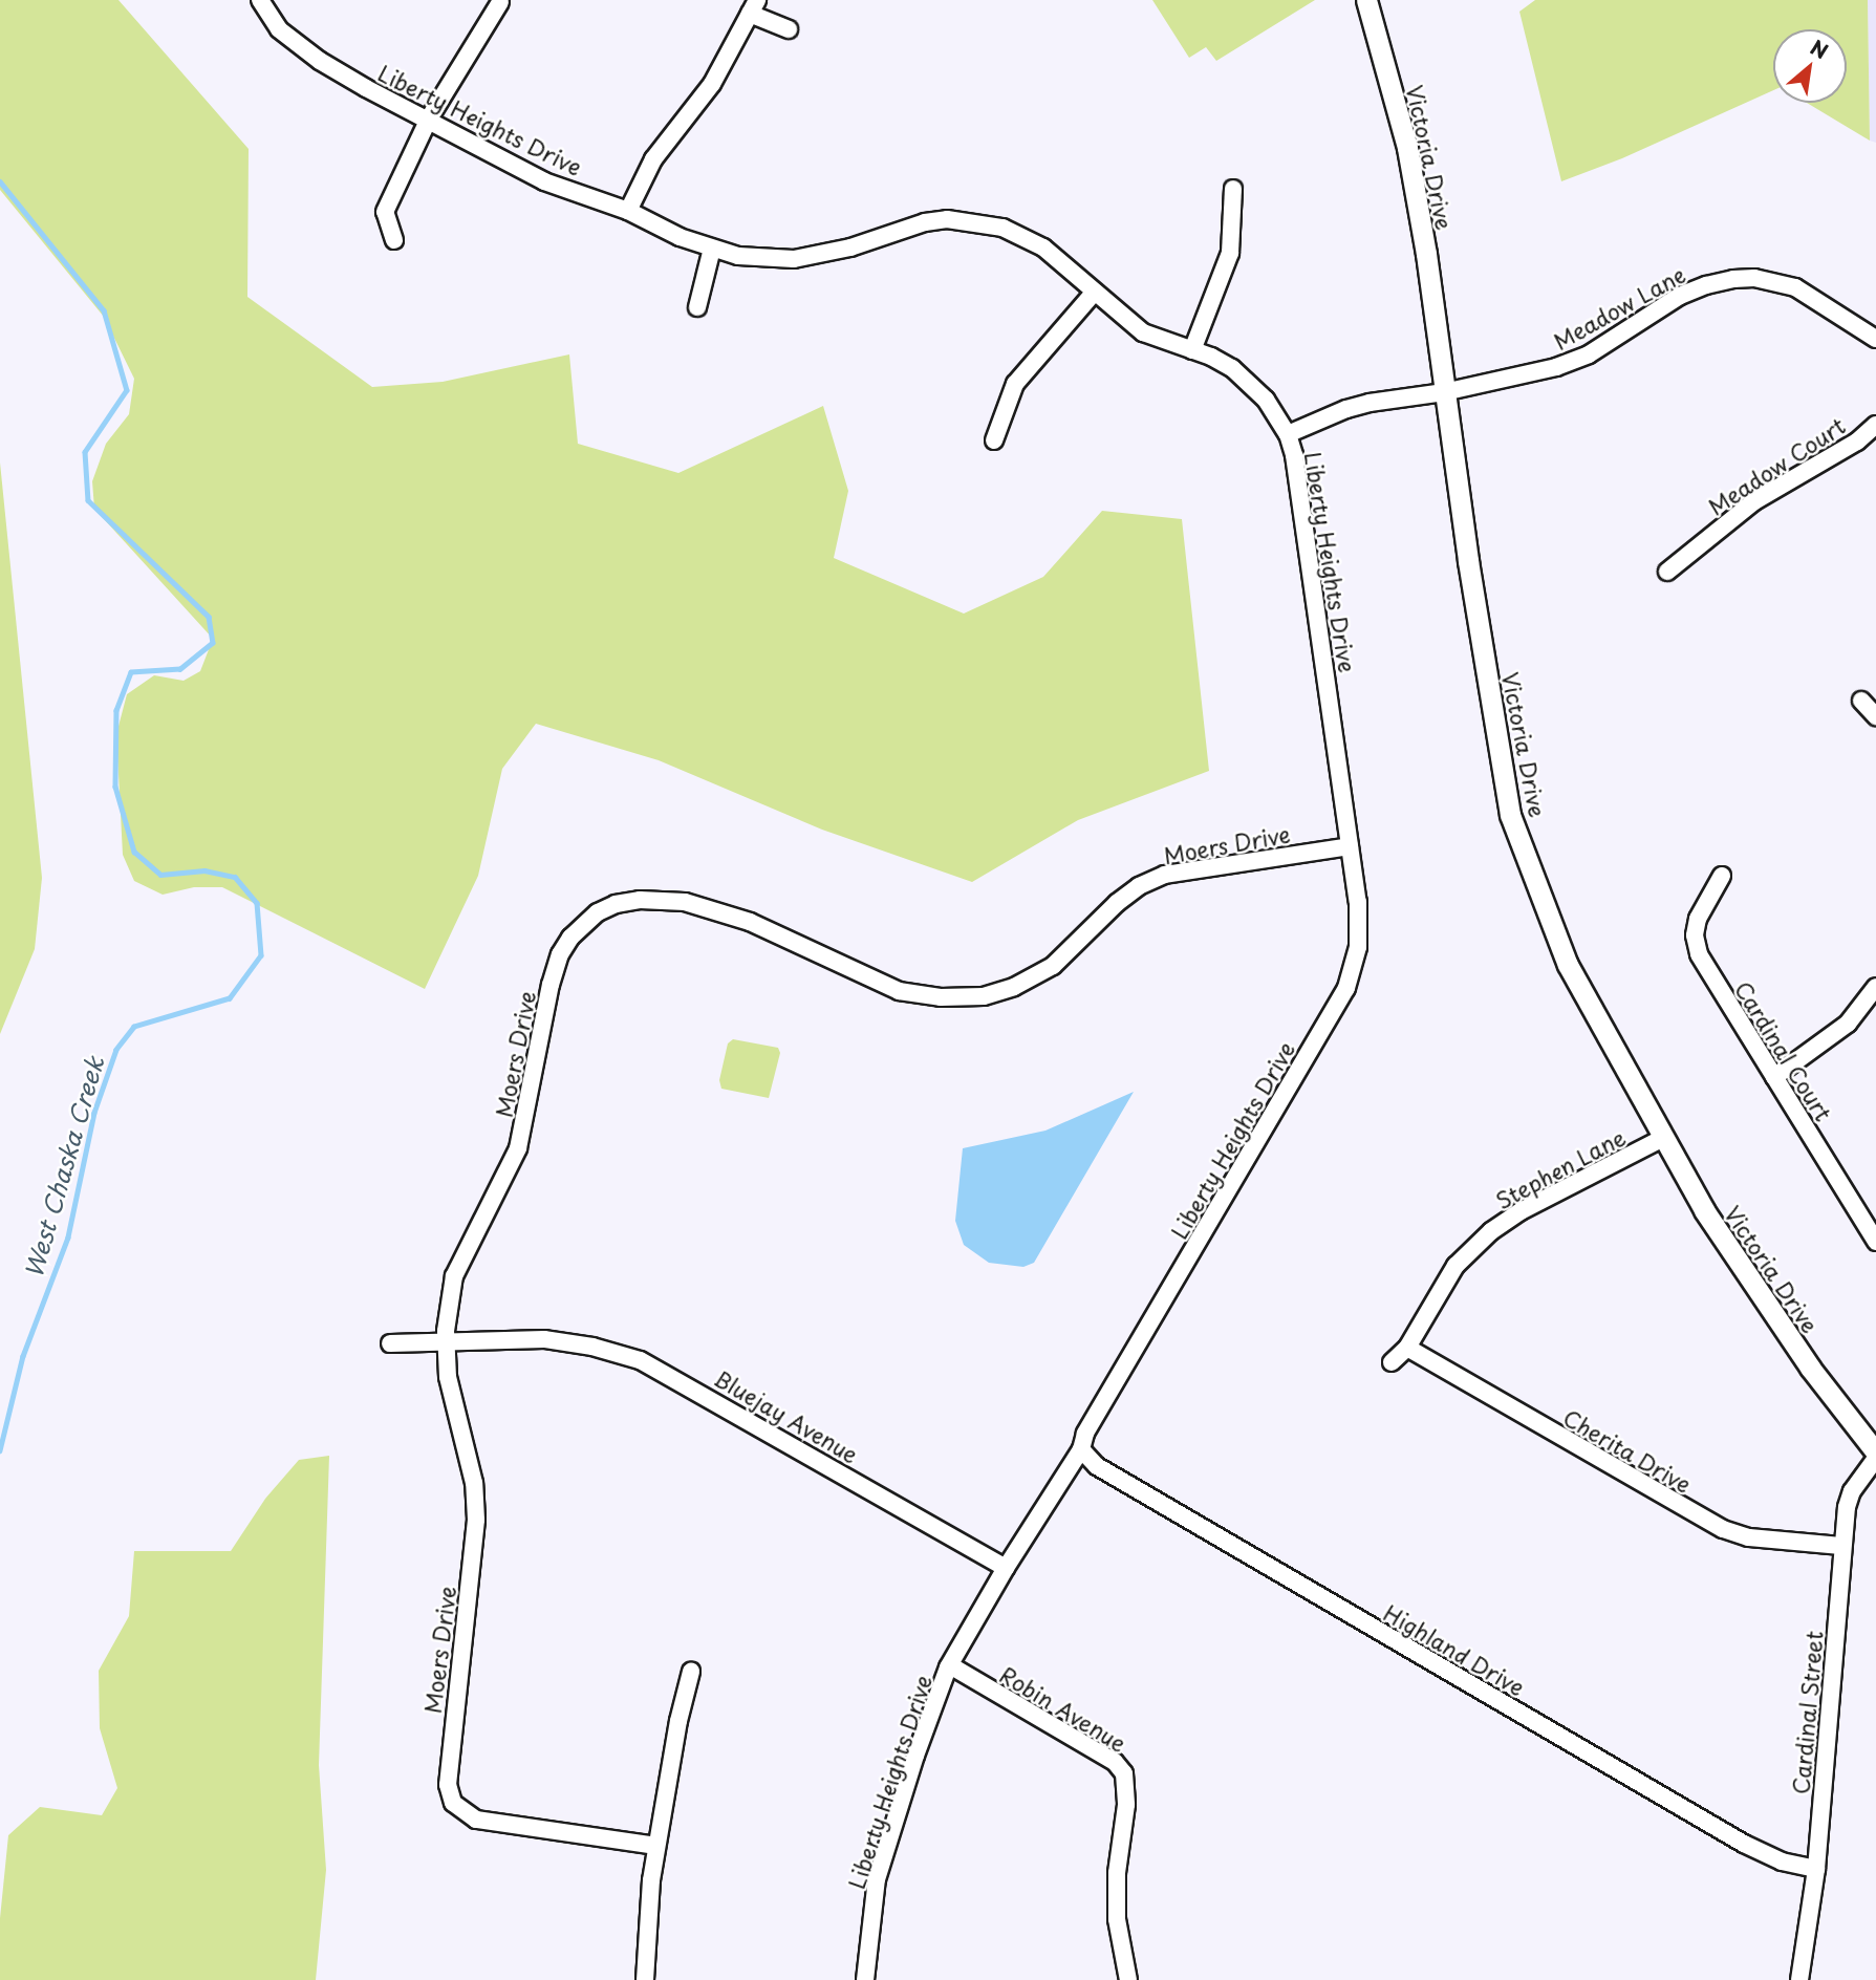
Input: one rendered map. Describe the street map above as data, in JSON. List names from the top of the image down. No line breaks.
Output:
{"streets":{"street":["Liberty Heights Drive","Victoria Drive","Meadow Lane","Meadow Court","Moers Drive","Cardinal Court","Stephen Lane","Bluejay Avenue","Cherita Drive","Highland Drive","Robin Avenue","Cardinal Street"]},"crossings":[["Liberty Heights Drive","Meadow Lane"],["Liberty Heights Drive","Moers Drive"],["Liberty Heights Drive","Bluejay Avenue"],["Liberty Heights Drive","Highland Drive"],["Liberty Heights Drive","Robin Avenue"],["Victoria Drive","Meadow Lane"],["Victoria Drive","Stephen Lane"],["Victoria Drive","Cardinal Street"],["Moers Drive","Bluejay Avenue"],["Stephen Lane","Cherita Drive"],["Cherita Drive","Cardinal Street"],["Highland Drive","Cardinal Street"]],"water":["West Chaska Creek"],"north":"top right"}
